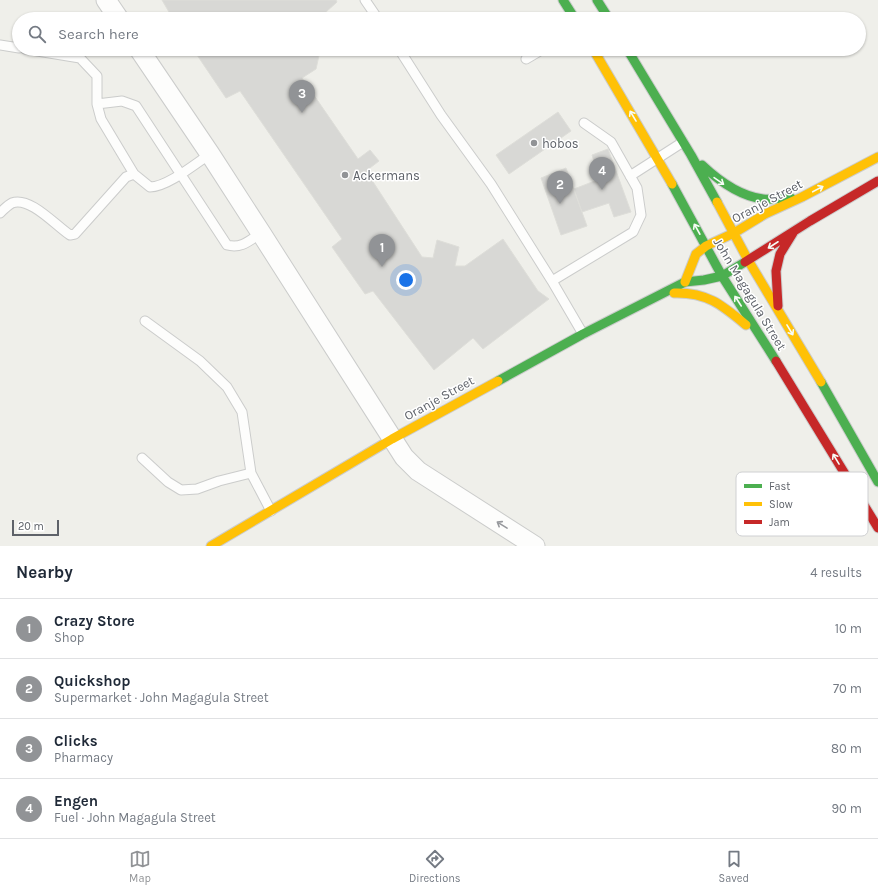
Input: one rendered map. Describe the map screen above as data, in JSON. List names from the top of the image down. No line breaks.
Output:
{"streets":{"street":["Oranje Street","John Magagula Street"]},"crossings":[["Oranje Street","John Magagula Street"]],"places":["hobos","Ackermans"],"legend":["Fast","Slow","Jam"],"scale_bar":"20 m","page":{"search":"Search here","pins":["3","4","2","1"],"scale":"20 m","heading":["Nearby","4 results"],"list":[{"mark":"1","name":"Crazy Store","note":"Shop","value":"10 m"},{"mark":"2","name":"Quickshop","note":"Supermarket · John Magagula Street","value":"70 m"},{"mark":"3","name":"Clicks","note":"Pharmacy","value":"80 m"},{"mark":"4","name":"Engen","note":"Fuel · John Magagula Street","value":"90 m"}],"nav":["Map","Directions","Saved"]}}
